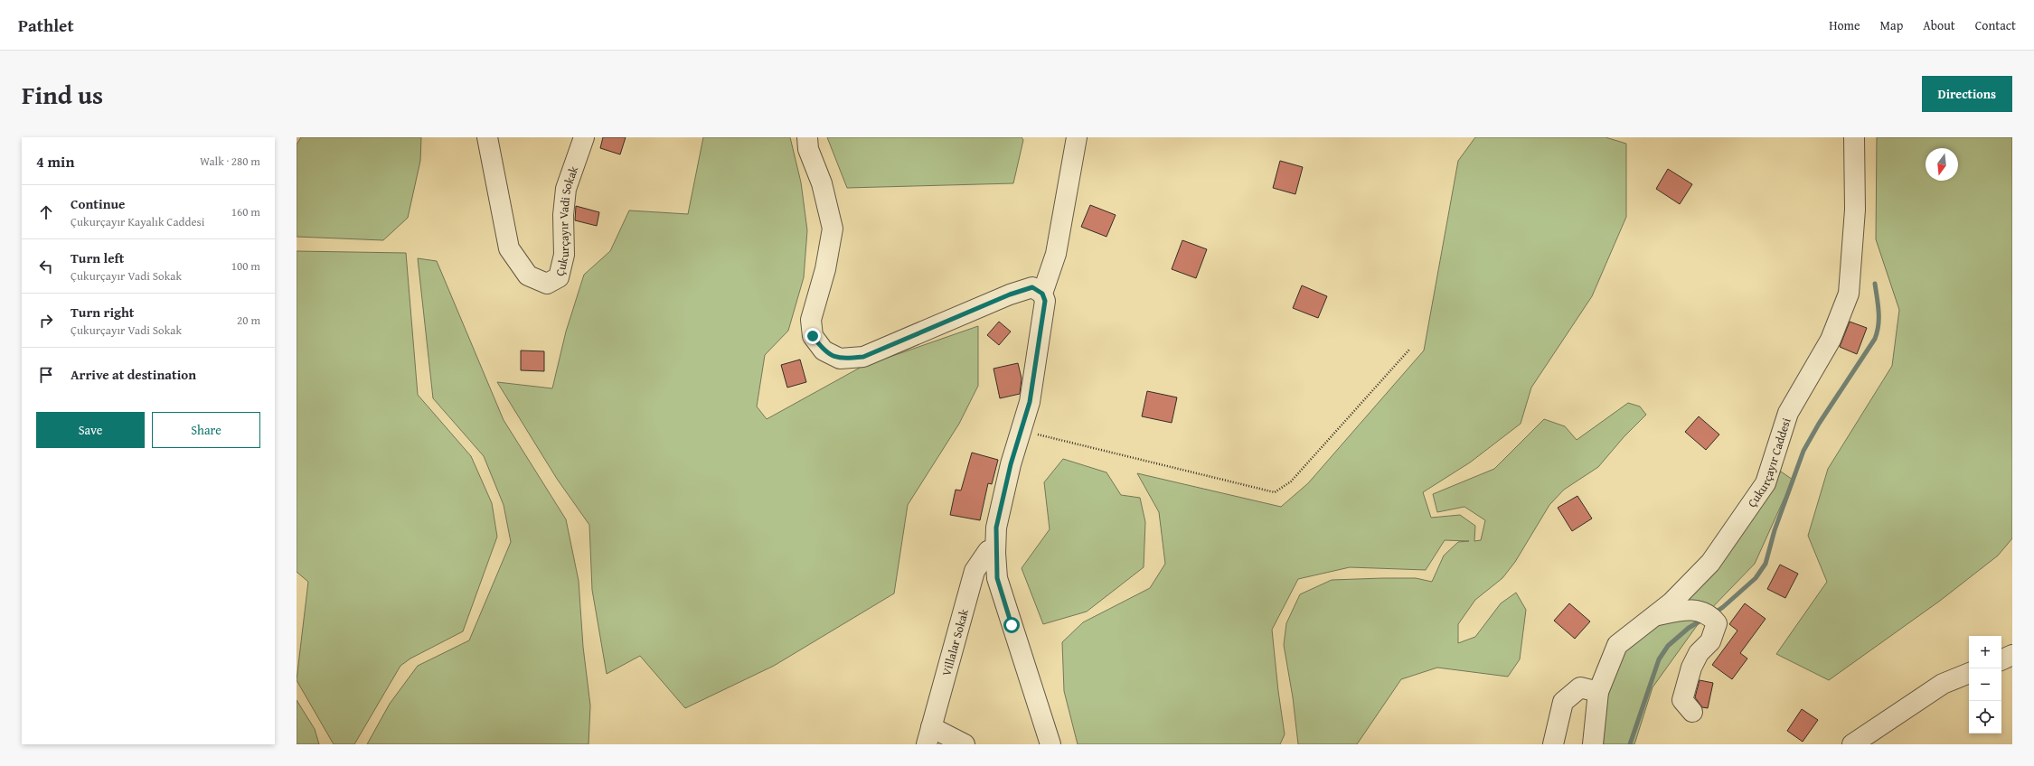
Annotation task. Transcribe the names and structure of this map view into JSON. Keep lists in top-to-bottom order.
{
  "streets": {
    "street": ["Çukurçayır Vadi Sokak", "Çukurçayır Caddesi", "Villalar Sokak"]
  },
  "north": "bottom",
  "page": {
    "header": "Pathlet",
    "nav": [
      "Home",
      "Map",
      "About",
      "Contact"
    ],
    "title": "Find us",
    "buttons": [
      "Directions",
      ["Save", "Share"]
    ],
    "heading": ["4 min", "Walk · 280 m"],
    "list": [
      ["Continue", "Çukurçayır Kayalık Caddesi", "160 m"],
      ["Turn left", "Çukurçayır Vadi Sokak", "100 m"],
      ["Turn right", "Çukurçayır Vadi Sokak", "20 m"],
      "Arrive at destination"
    ],
    "map_buttons": ["+", "−"]
  }
}
